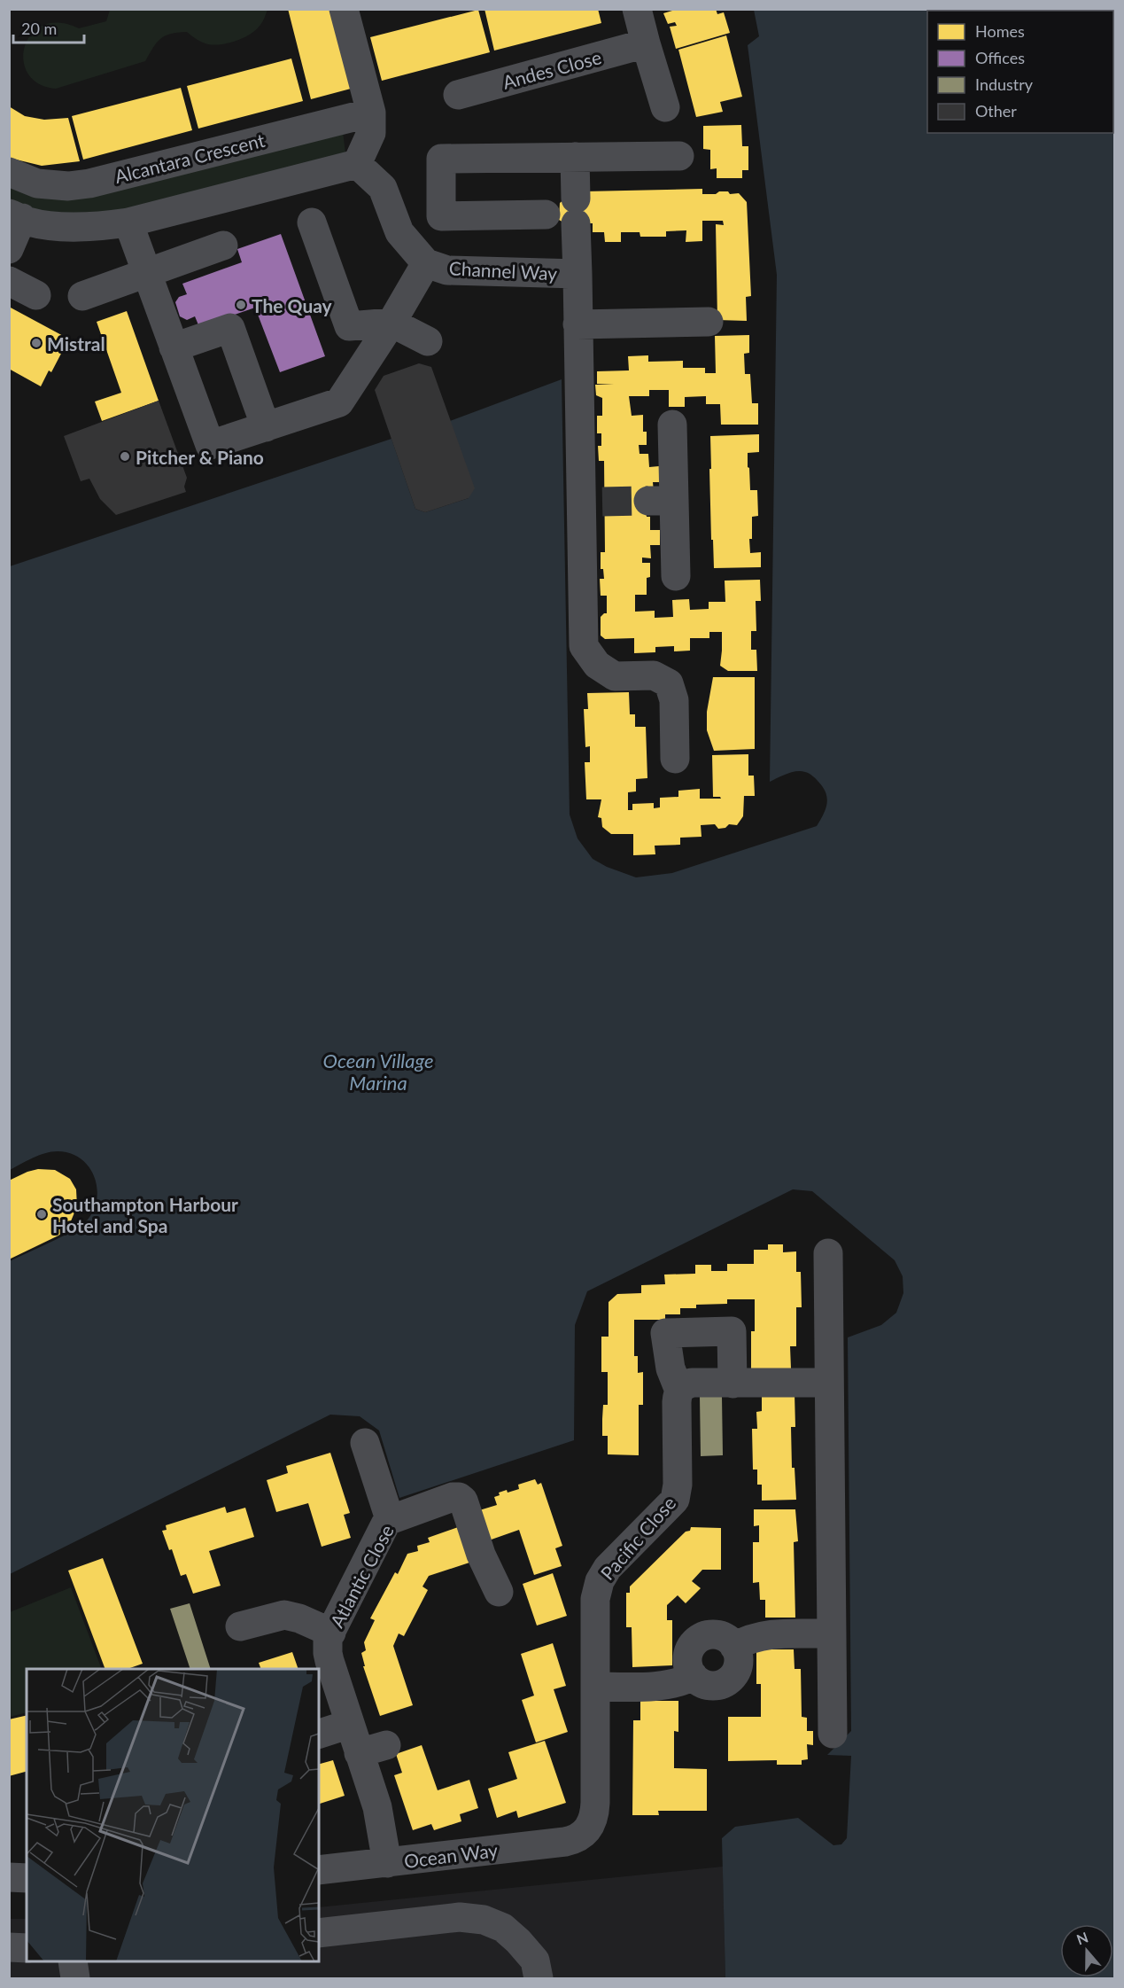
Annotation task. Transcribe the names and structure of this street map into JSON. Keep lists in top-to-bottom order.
{
  "streets": {
    "street": [
      "Andes Close",
      "Alcantara Crescent",
      "Channel Way",
      "Pacific Close",
      "Atlantic Close",
      "Ocean Way"
    ]
  },
  "crossings": [
    ["Pacific Close", "Ocean Way"],
    ["Atlantic Close", "Ocean Way"]
  ],
  "water": ["Ocean Village Marina"],
  "places": [
    "The Quay",
    "Mistral",
    "Pitcher & Piano",
    "Southampton Harbour Hotel and Spa"
  ],
  "legend": [
    "Homes",
    "Offices",
    "Industry",
    "Other"
  ],
  "scale_bar": "20 m",
  "north": "top"
}
